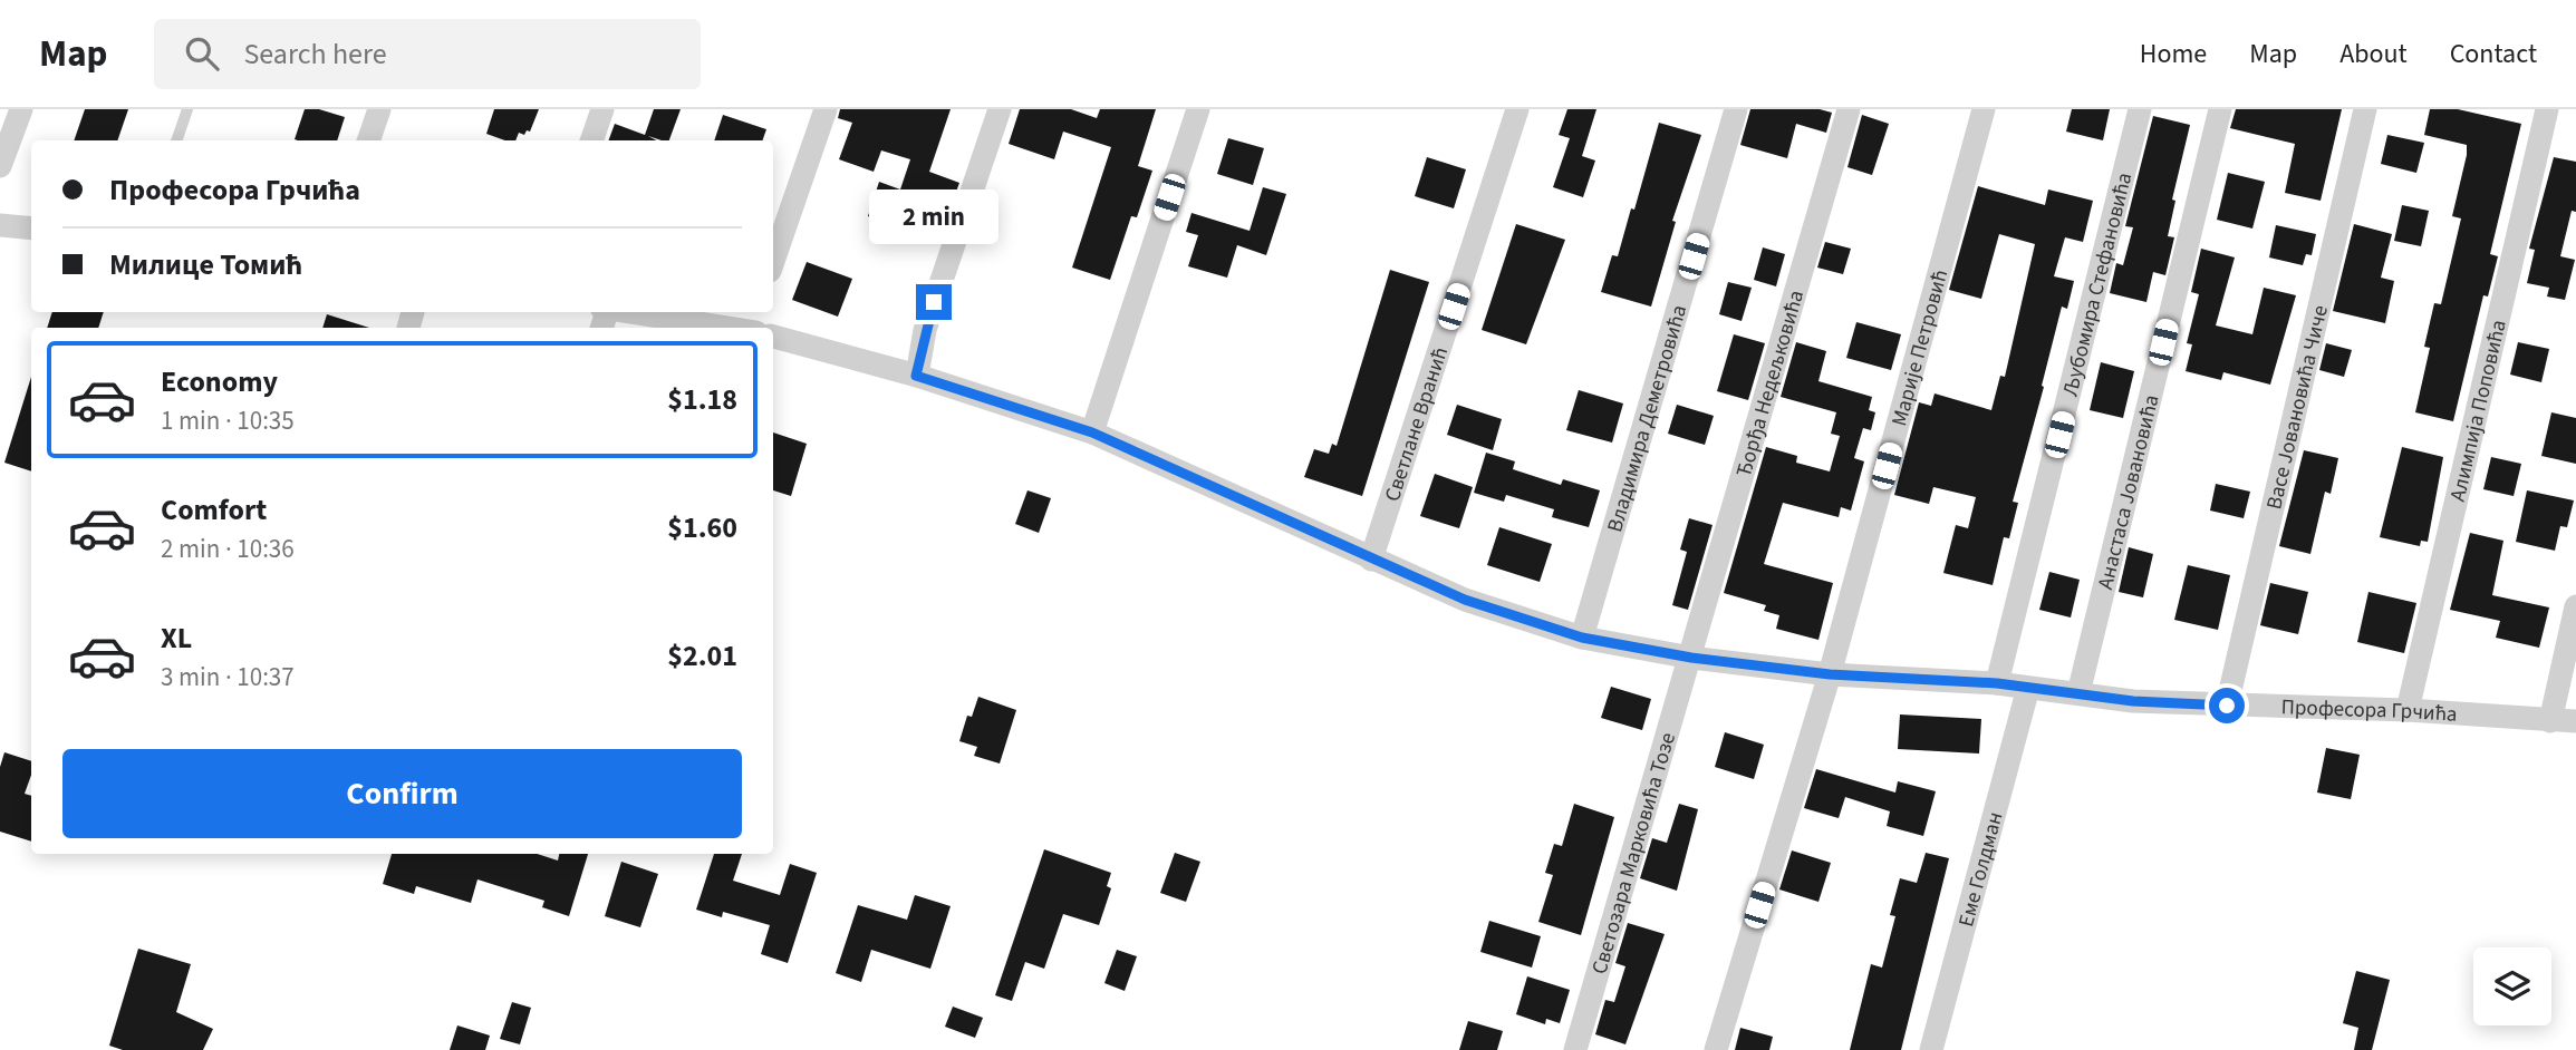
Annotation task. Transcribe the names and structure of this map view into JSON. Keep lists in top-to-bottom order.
{
  "streets": {
    "street": [
      "Љубомира Стефановића",
      "Марије Петровић",
      "Ђорђа Недељковића",
      "Васе Јовановића Чиче",
      "Алимпија Поповића",
      "Владимира Деметровића",
      "Светлане Вранић",
      "Анастаса Јовановића",
      "Професора Грчића",
      "Светозара Марковића Тозе",
      "Еме Голдман"
    ]
  },
  "crossings": [
    ["Љубомира Стефановића", "Професора Грчића"],
    ["Марије Петровић", "Професора Грчића"],
    ["Ђорђа Недељковића", "Професора Грчића"],
    ["Ђорђа Недељковића", "Светозара Марковића Тозе"],
    ["Васе Јовановића Чиче", "Професора Грчића"],
    ["Алимпија Поповића", "Професора Грчића"],
    ["Владимира Деметровића", "Професора Грчића"],
    ["Светлане Вранић", "Професора Грчића"],
    ["Анастаса Јовановића", "Професора Грчића"],
    ["Професора Грчића", "Светозара Марковића Тозе"],
    ["Професора Грчића", "Еме Голдман"]
  ],
  "page": {
    "header": "Map",
    "search": "Search here",
    "nav": [
      "Home",
      "Map",
      "About",
      "Contact"
    ],
    "banner": ["Професора Грчића", "Милице Томић"],
    "bubble": "2 min",
    "list": [
      {
        "name": "Economy",
        "note": "1 min · 10:35",
        "value": "$1.18"
      },
      {
        "name": "Comfort",
        "note": "2 min · 10:36",
        "value": "$1.60"
      },
      {
        "name": "XL",
        "note": "3 min · 10:37",
        "value": "$2.01"
      }
    ],
    "buttons": "Confirm"
  }
}
